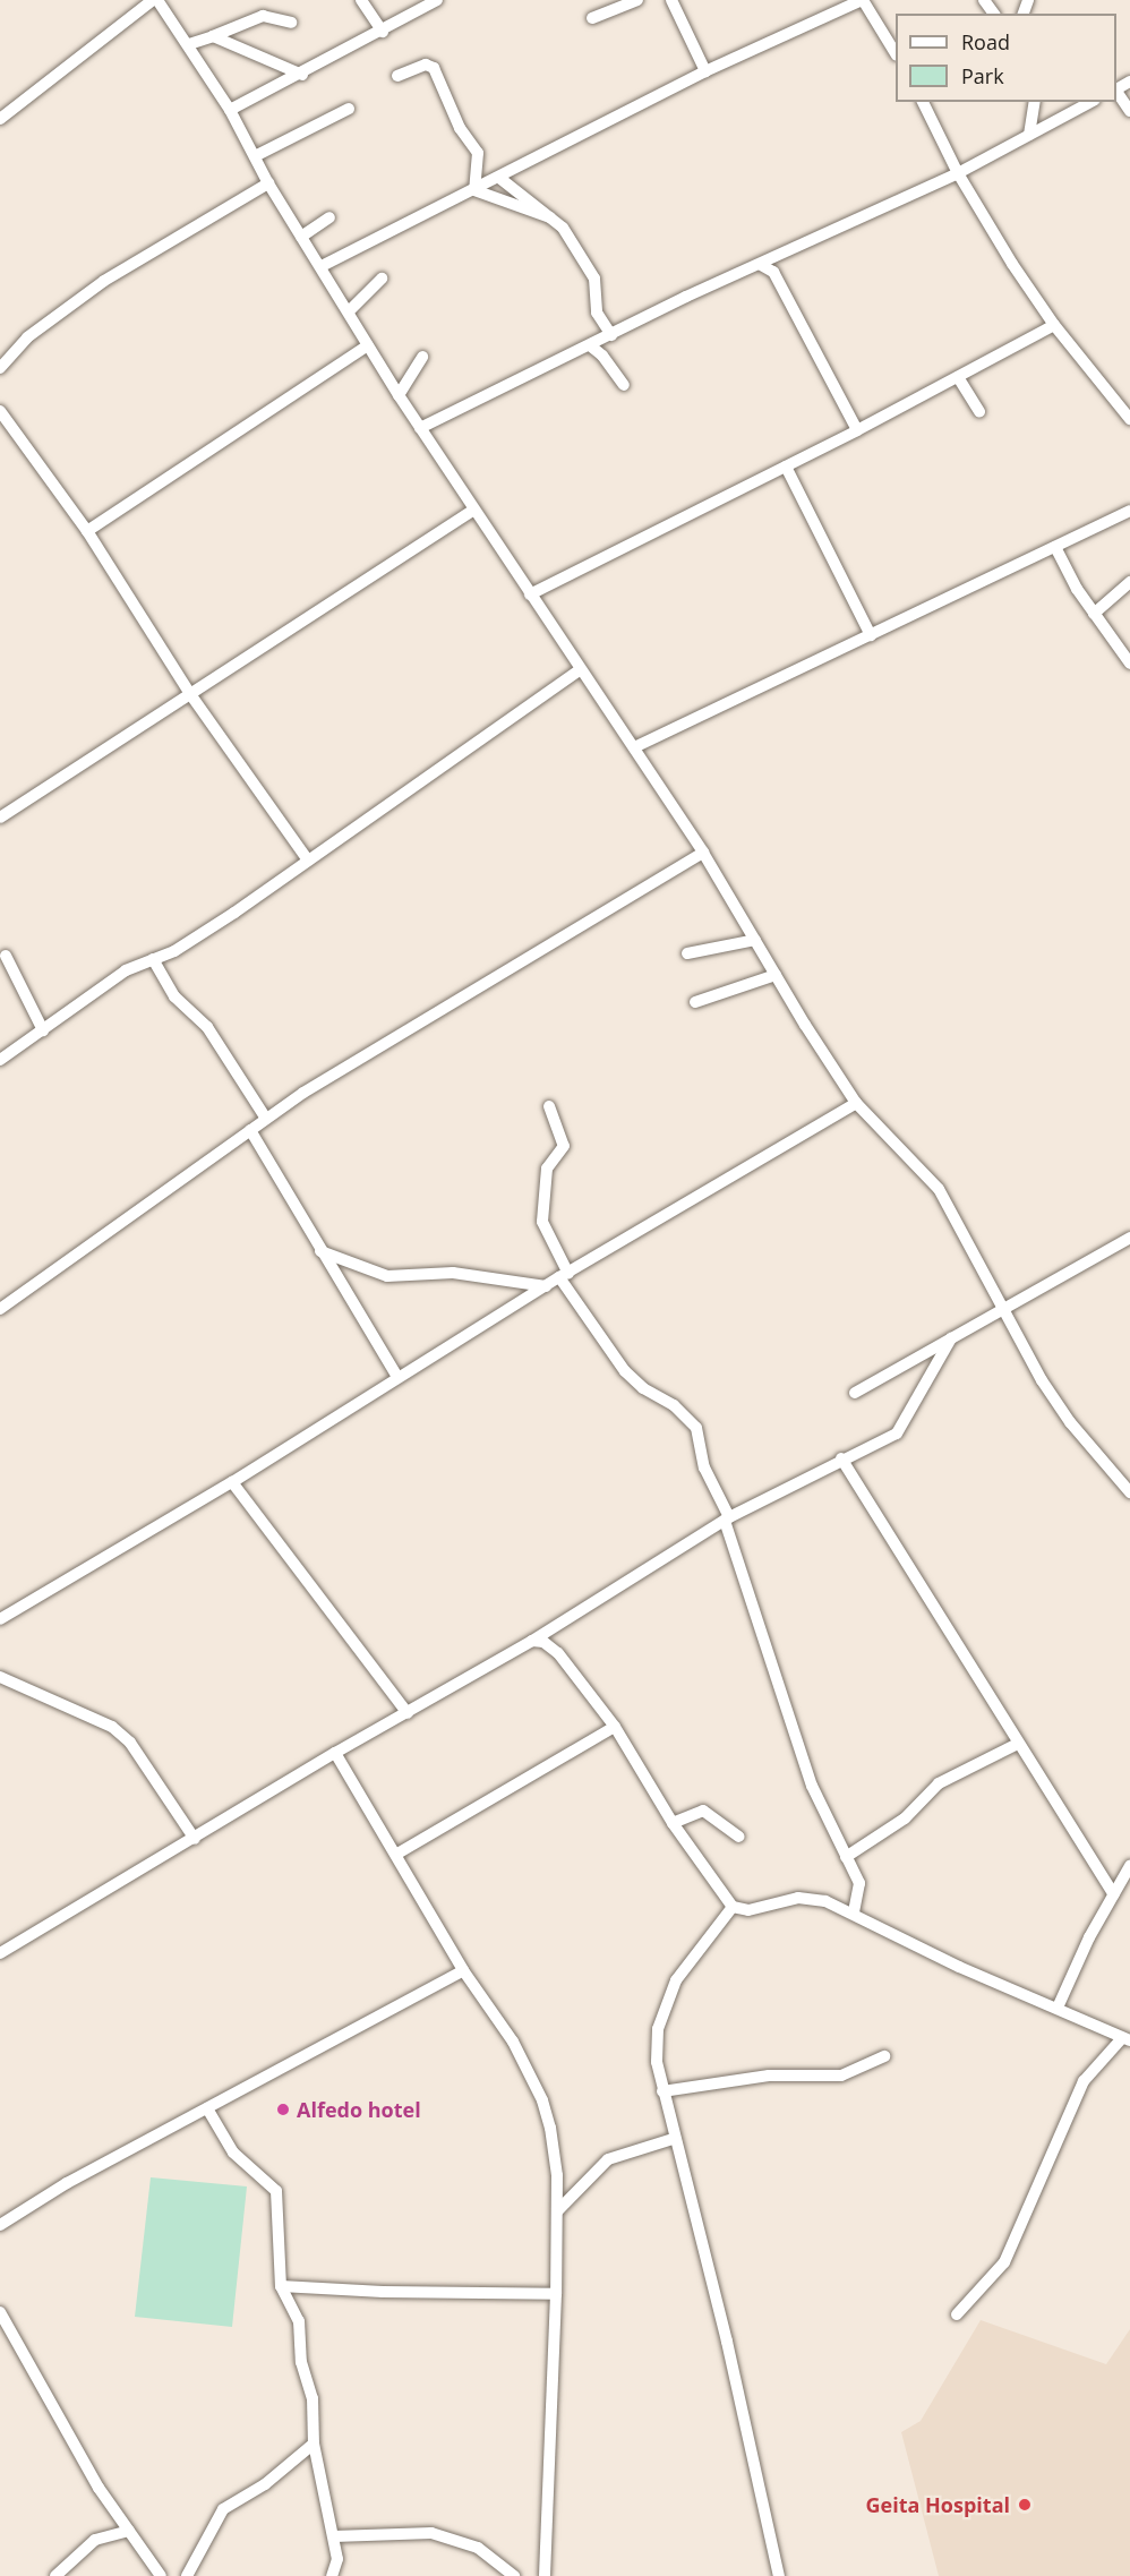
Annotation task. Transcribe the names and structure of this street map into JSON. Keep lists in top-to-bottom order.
{
  "places": ["Alfedo hotel", "Geita Hospital"],
  "legend": ["Road", "Park"]
}
